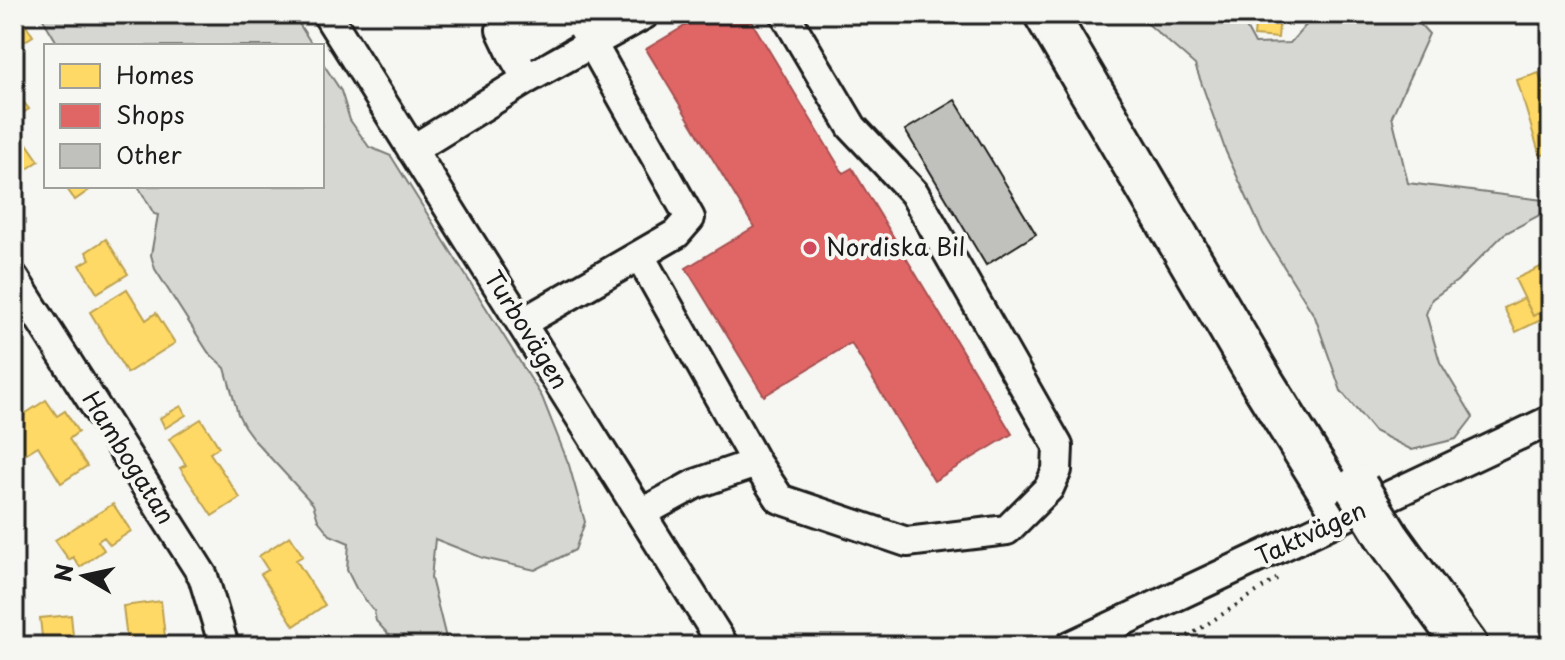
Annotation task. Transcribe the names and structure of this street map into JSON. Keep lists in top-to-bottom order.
{
  "streets": {
    "street": ["Turbovägen", "Hambogatan", "Taktvägen"]
  },
  "places": ["Nordiska Bil"],
  "legend": ["Homes", "Shops", "Other"],
  "north": "left"
}
